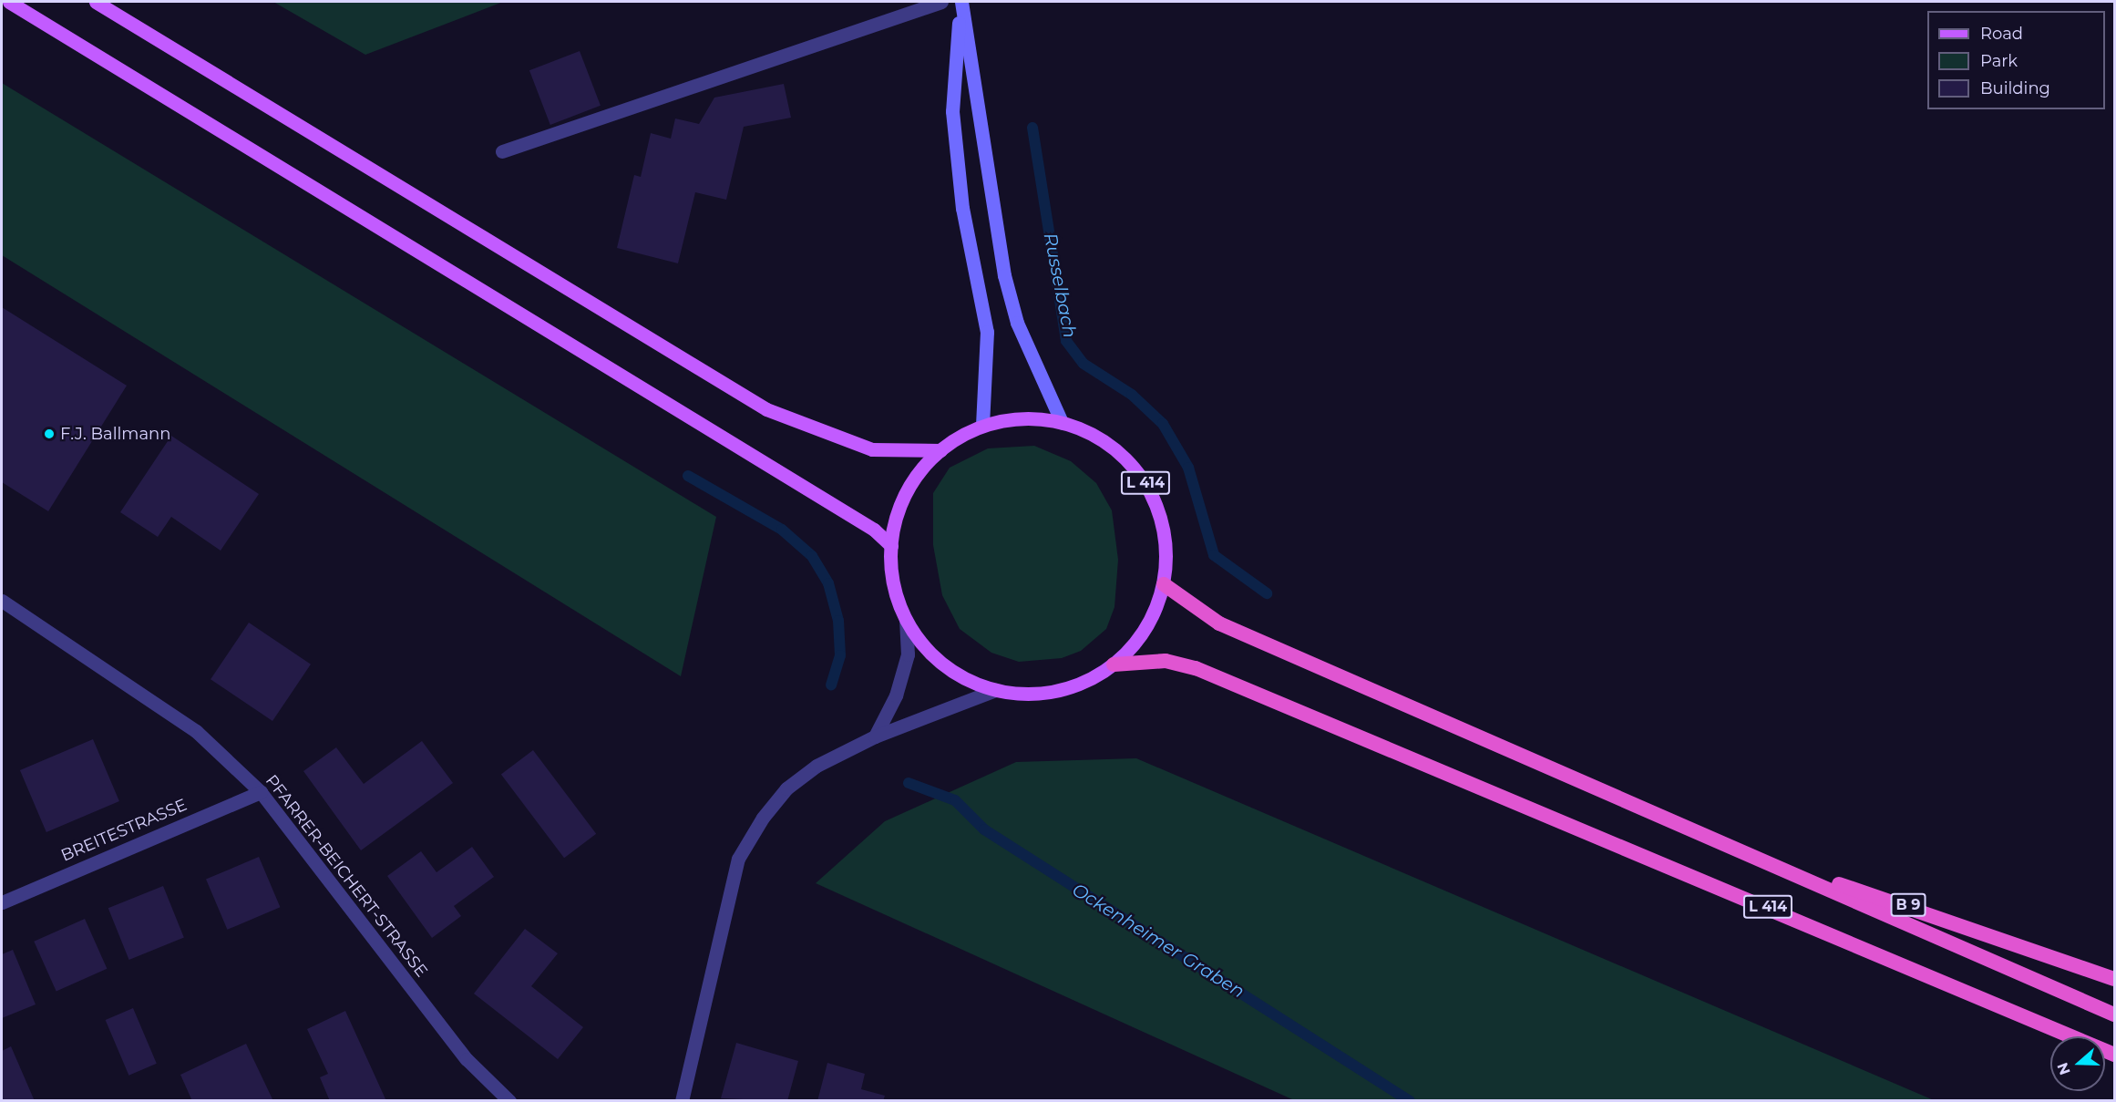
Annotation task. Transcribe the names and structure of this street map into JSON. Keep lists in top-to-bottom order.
{
  "streets": {
    "highway": ["L 414", "B 9"],
    "street": ["BREITESTRASSE", "PFARRER-BEICHERT-STRASSE"]
  },
  "crossings": [
    ["L 414", "B 9"],
    ["BREITESTRASSE", "PFARRER-BEICHERT-STRASSE"]
  ],
  "water": ["Russelbach", "Ockenheimer Graben"],
  "places": ["F.J. Ballmann"],
  "legend": ["Road", "Park", "Building"],
  "north": "left"
}
